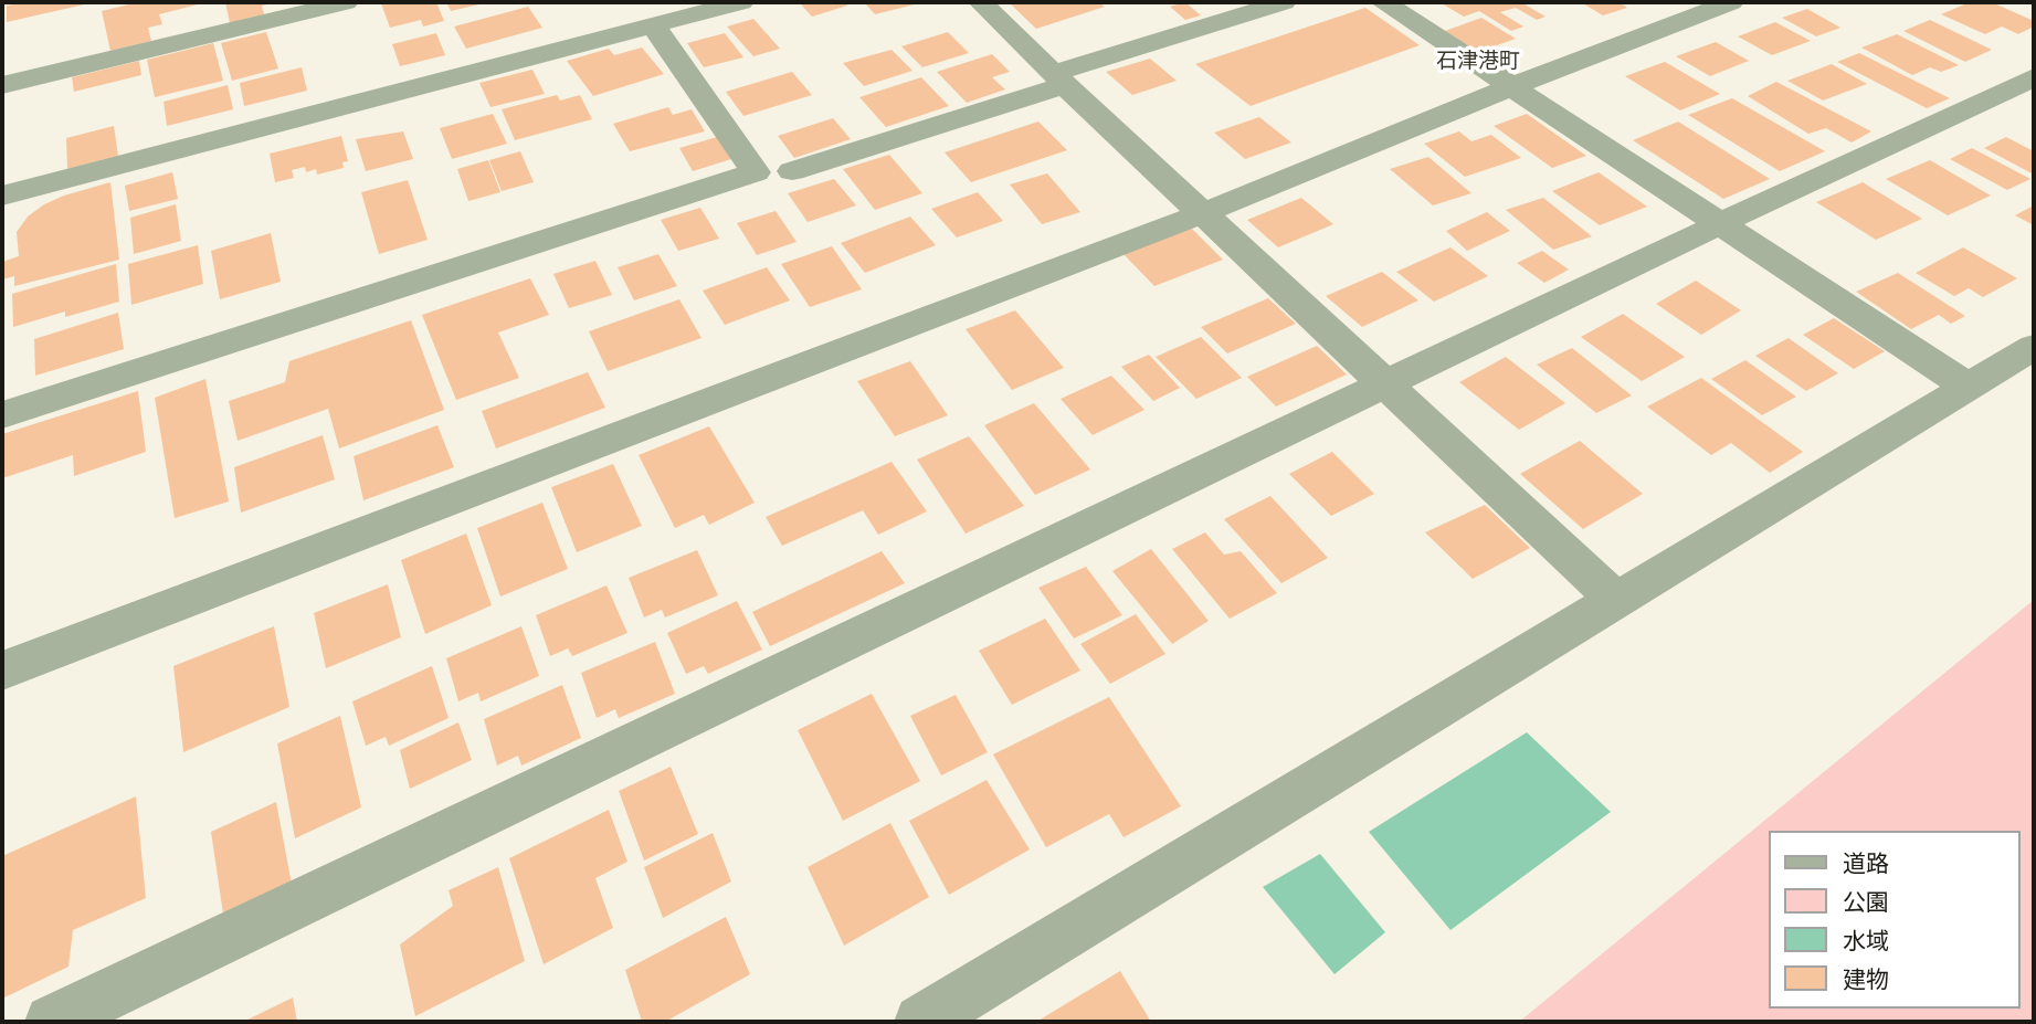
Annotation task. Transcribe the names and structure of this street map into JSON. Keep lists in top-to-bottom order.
{
  "districts": ["石津港町"],
  "legend": [
    "道路",
    "公園",
    "水域",
    "建物"
  ]
}
